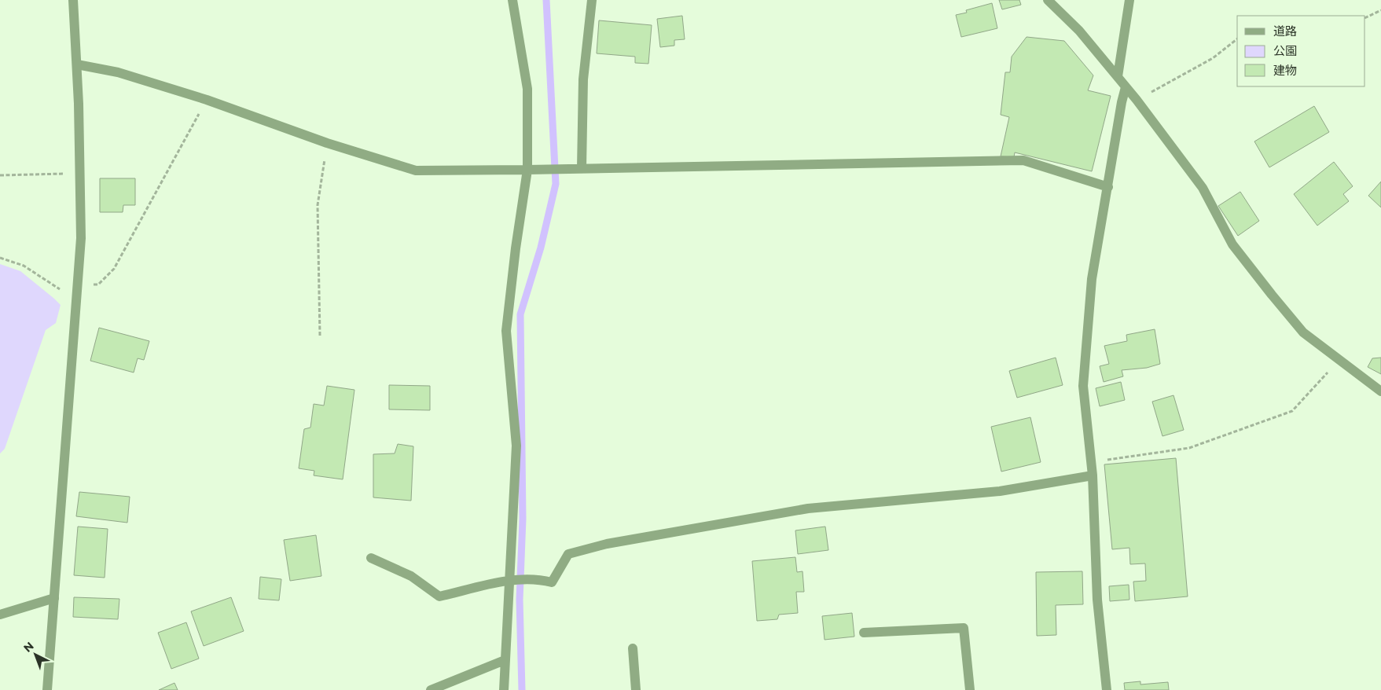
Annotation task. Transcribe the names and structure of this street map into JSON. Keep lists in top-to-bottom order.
{
  "legend": ["道路", "公園", "建物"],
  "north": "top left"
}
